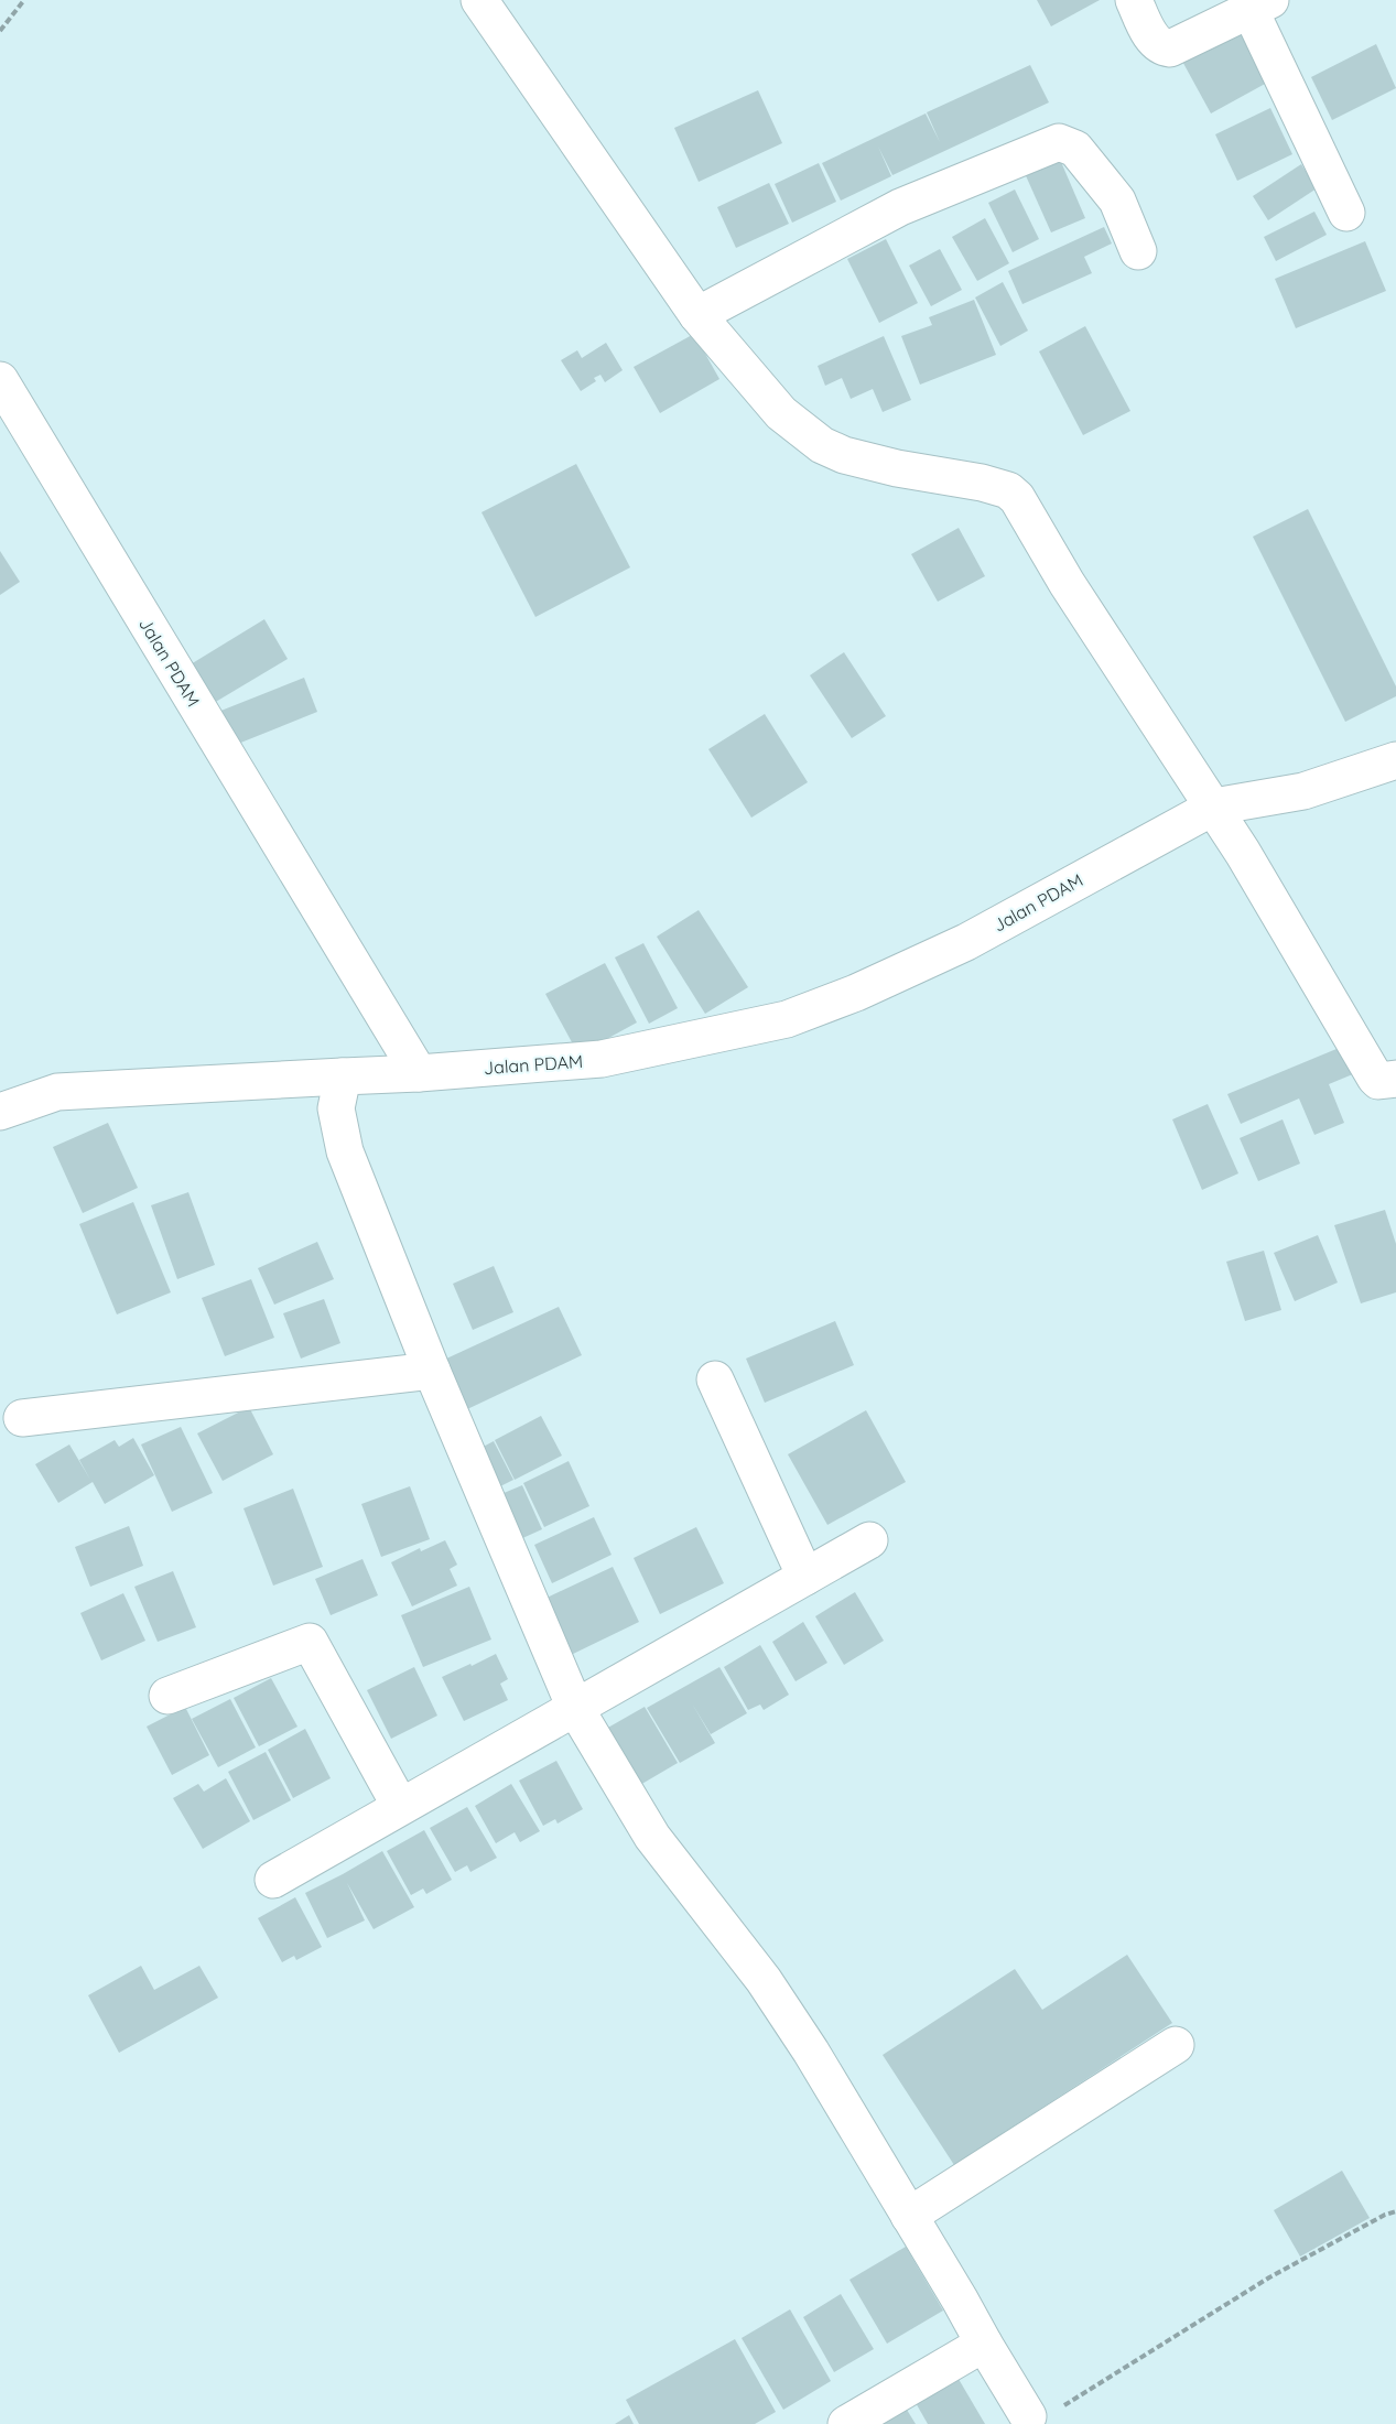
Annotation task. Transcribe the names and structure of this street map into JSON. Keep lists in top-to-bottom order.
{
  "streets": {
    "street": ["Jalan PDAM"]
  }
}
